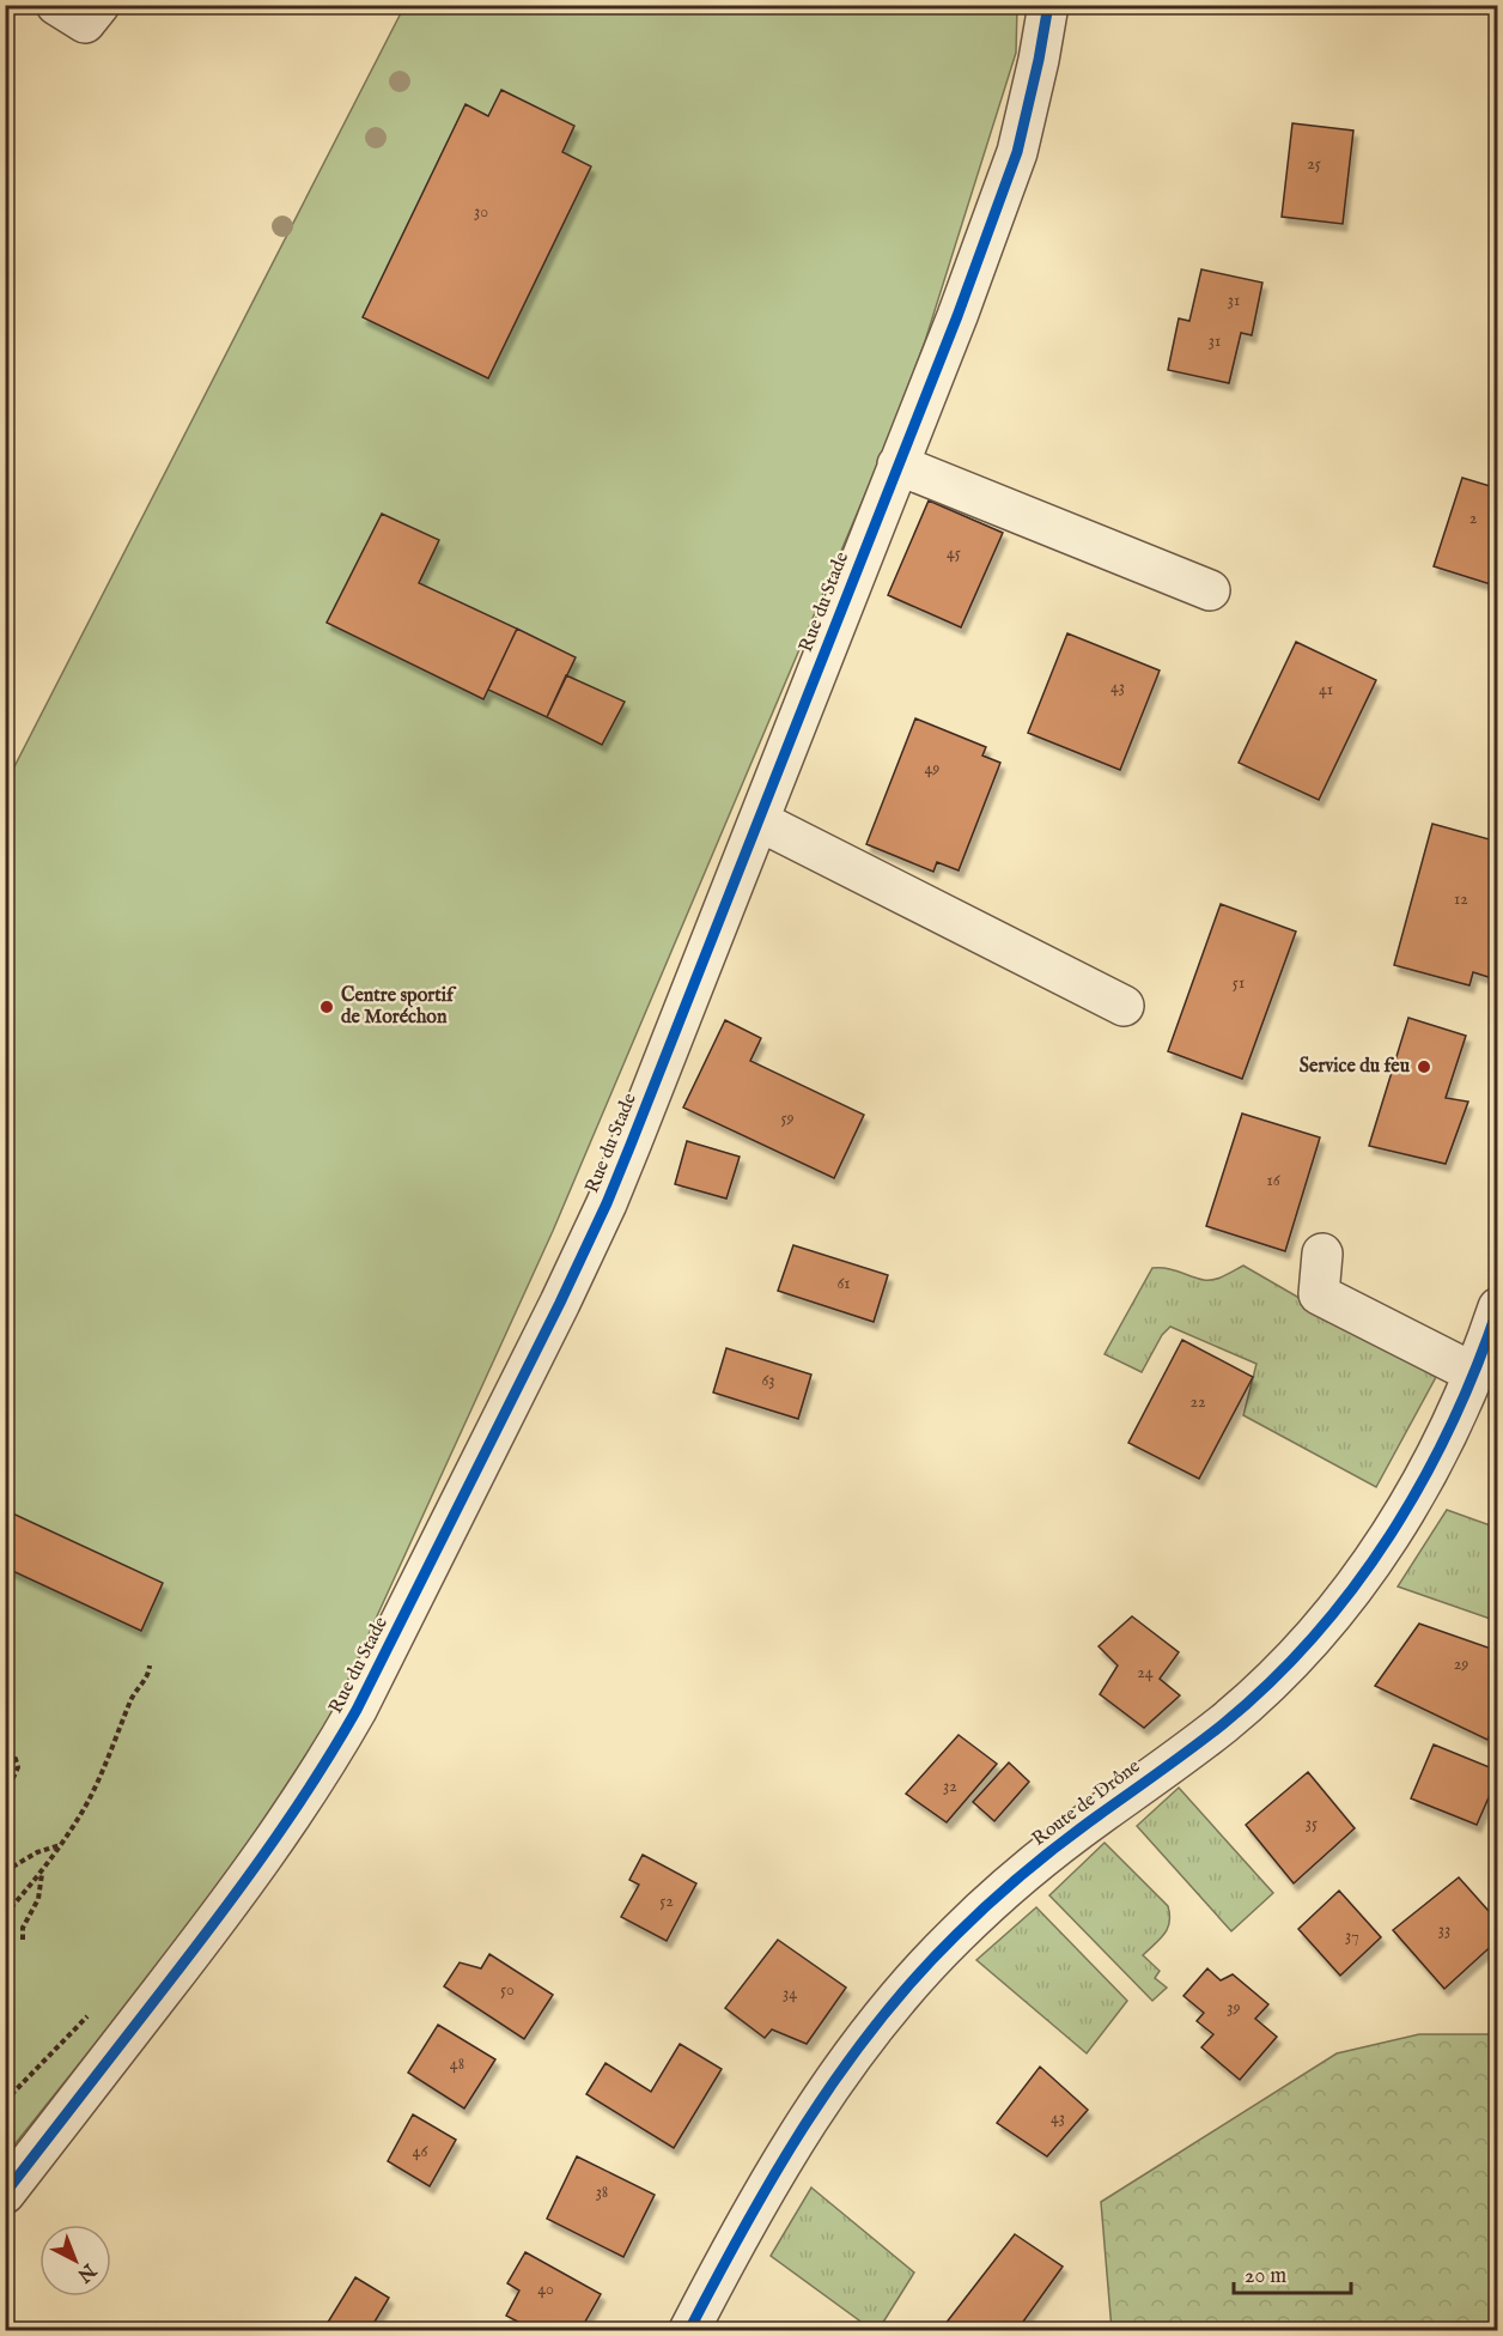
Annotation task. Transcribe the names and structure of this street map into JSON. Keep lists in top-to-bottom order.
{
  "streets": {
    "street": ["Rue du Stade", "Route de Drône"]
  },
  "places": ["Centre sportif de Moréchon", "Service du feu"],
  "house_numbers": [
    "25",
    "30",
    "31",
    "31",
    "2",
    "45",
    "43",
    "41",
    "49",
    "12",
    "51",
    "59",
    "16",
    "61",
    "63",
    "22",
    "29",
    "24",
    "32",
    "35",
    "52",
    "33",
    "37",
    "50",
    "34",
    "39",
    "48",
    "43",
    "46",
    "38",
    "40"
  ],
  "scale_bar": "20 m",
  "north": "bottom right"
}
